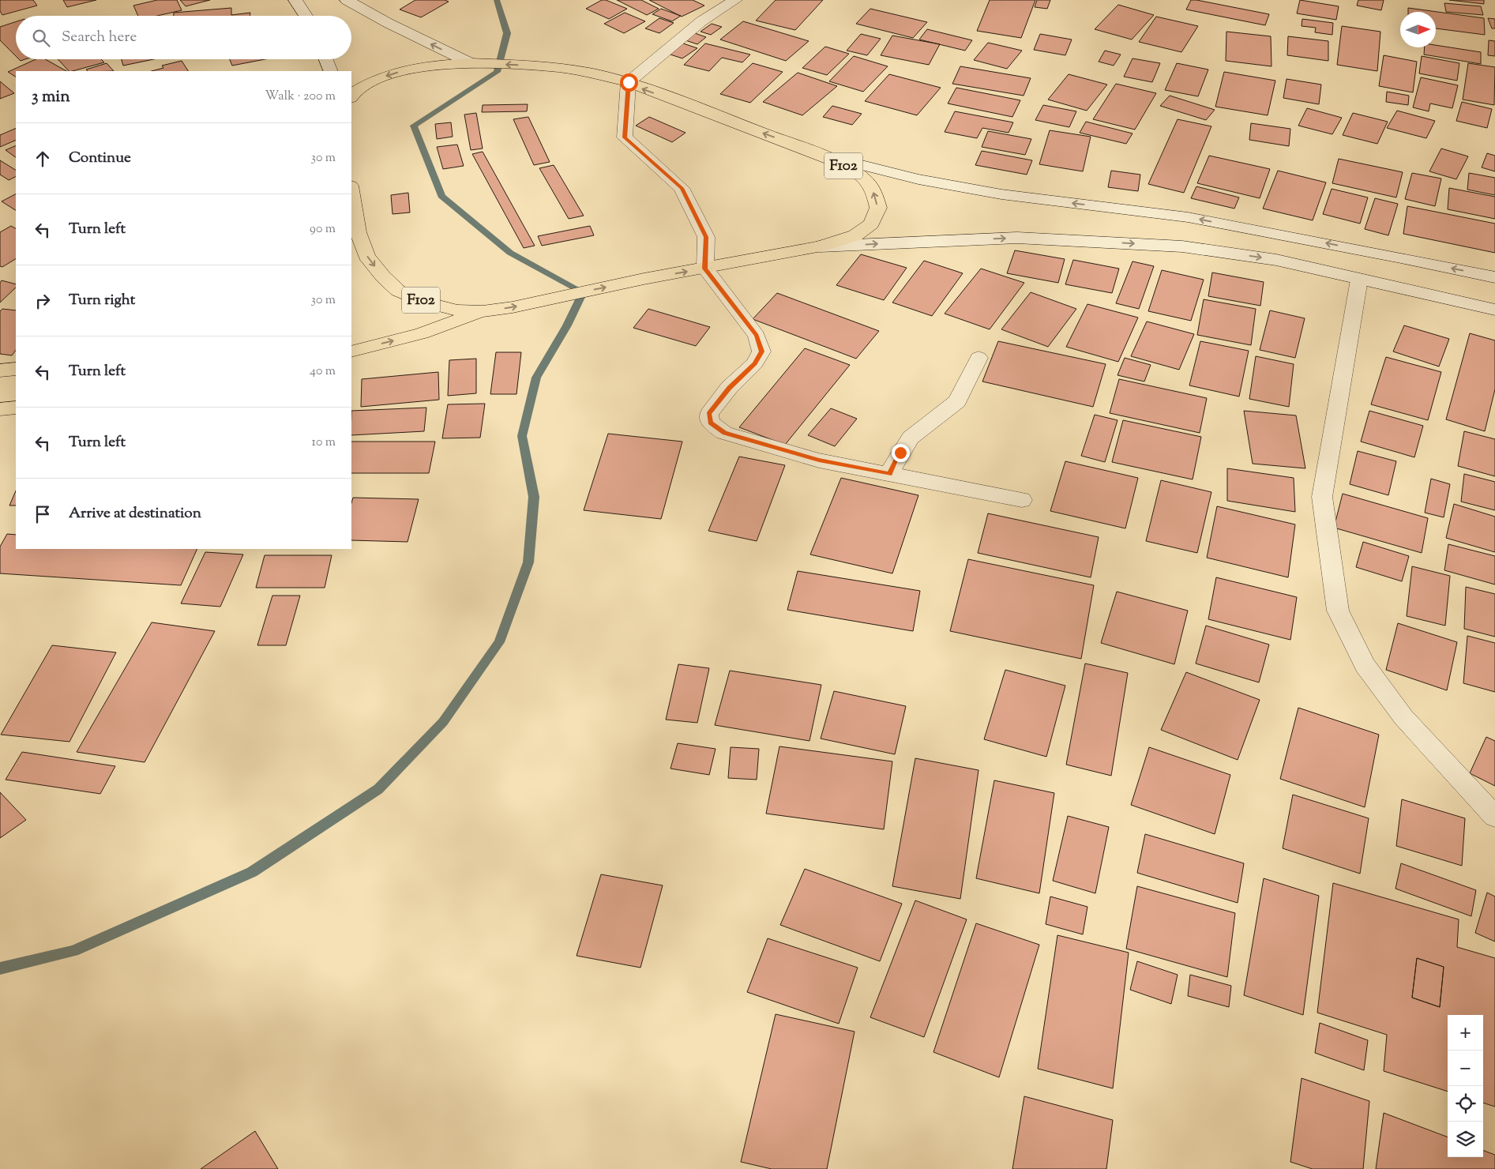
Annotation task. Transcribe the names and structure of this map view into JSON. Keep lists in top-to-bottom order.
{
  "streets": {
    "highway": ["F102"]
  },
  "north": "right",
  "page": {
    "search": "Search here",
    "heading": ["3 min", "Walk · 200 m"],
    "list": [
      ["Continue", "30 m"],
      ["Turn left", "90 m"],
      ["Turn right", "30 m"],
      ["Turn left", "40 m"],
      ["Turn left", "10 m"],
      "Arrive at destination"
    ],
    "map_buttons": ["+", "−"]
  }
}
